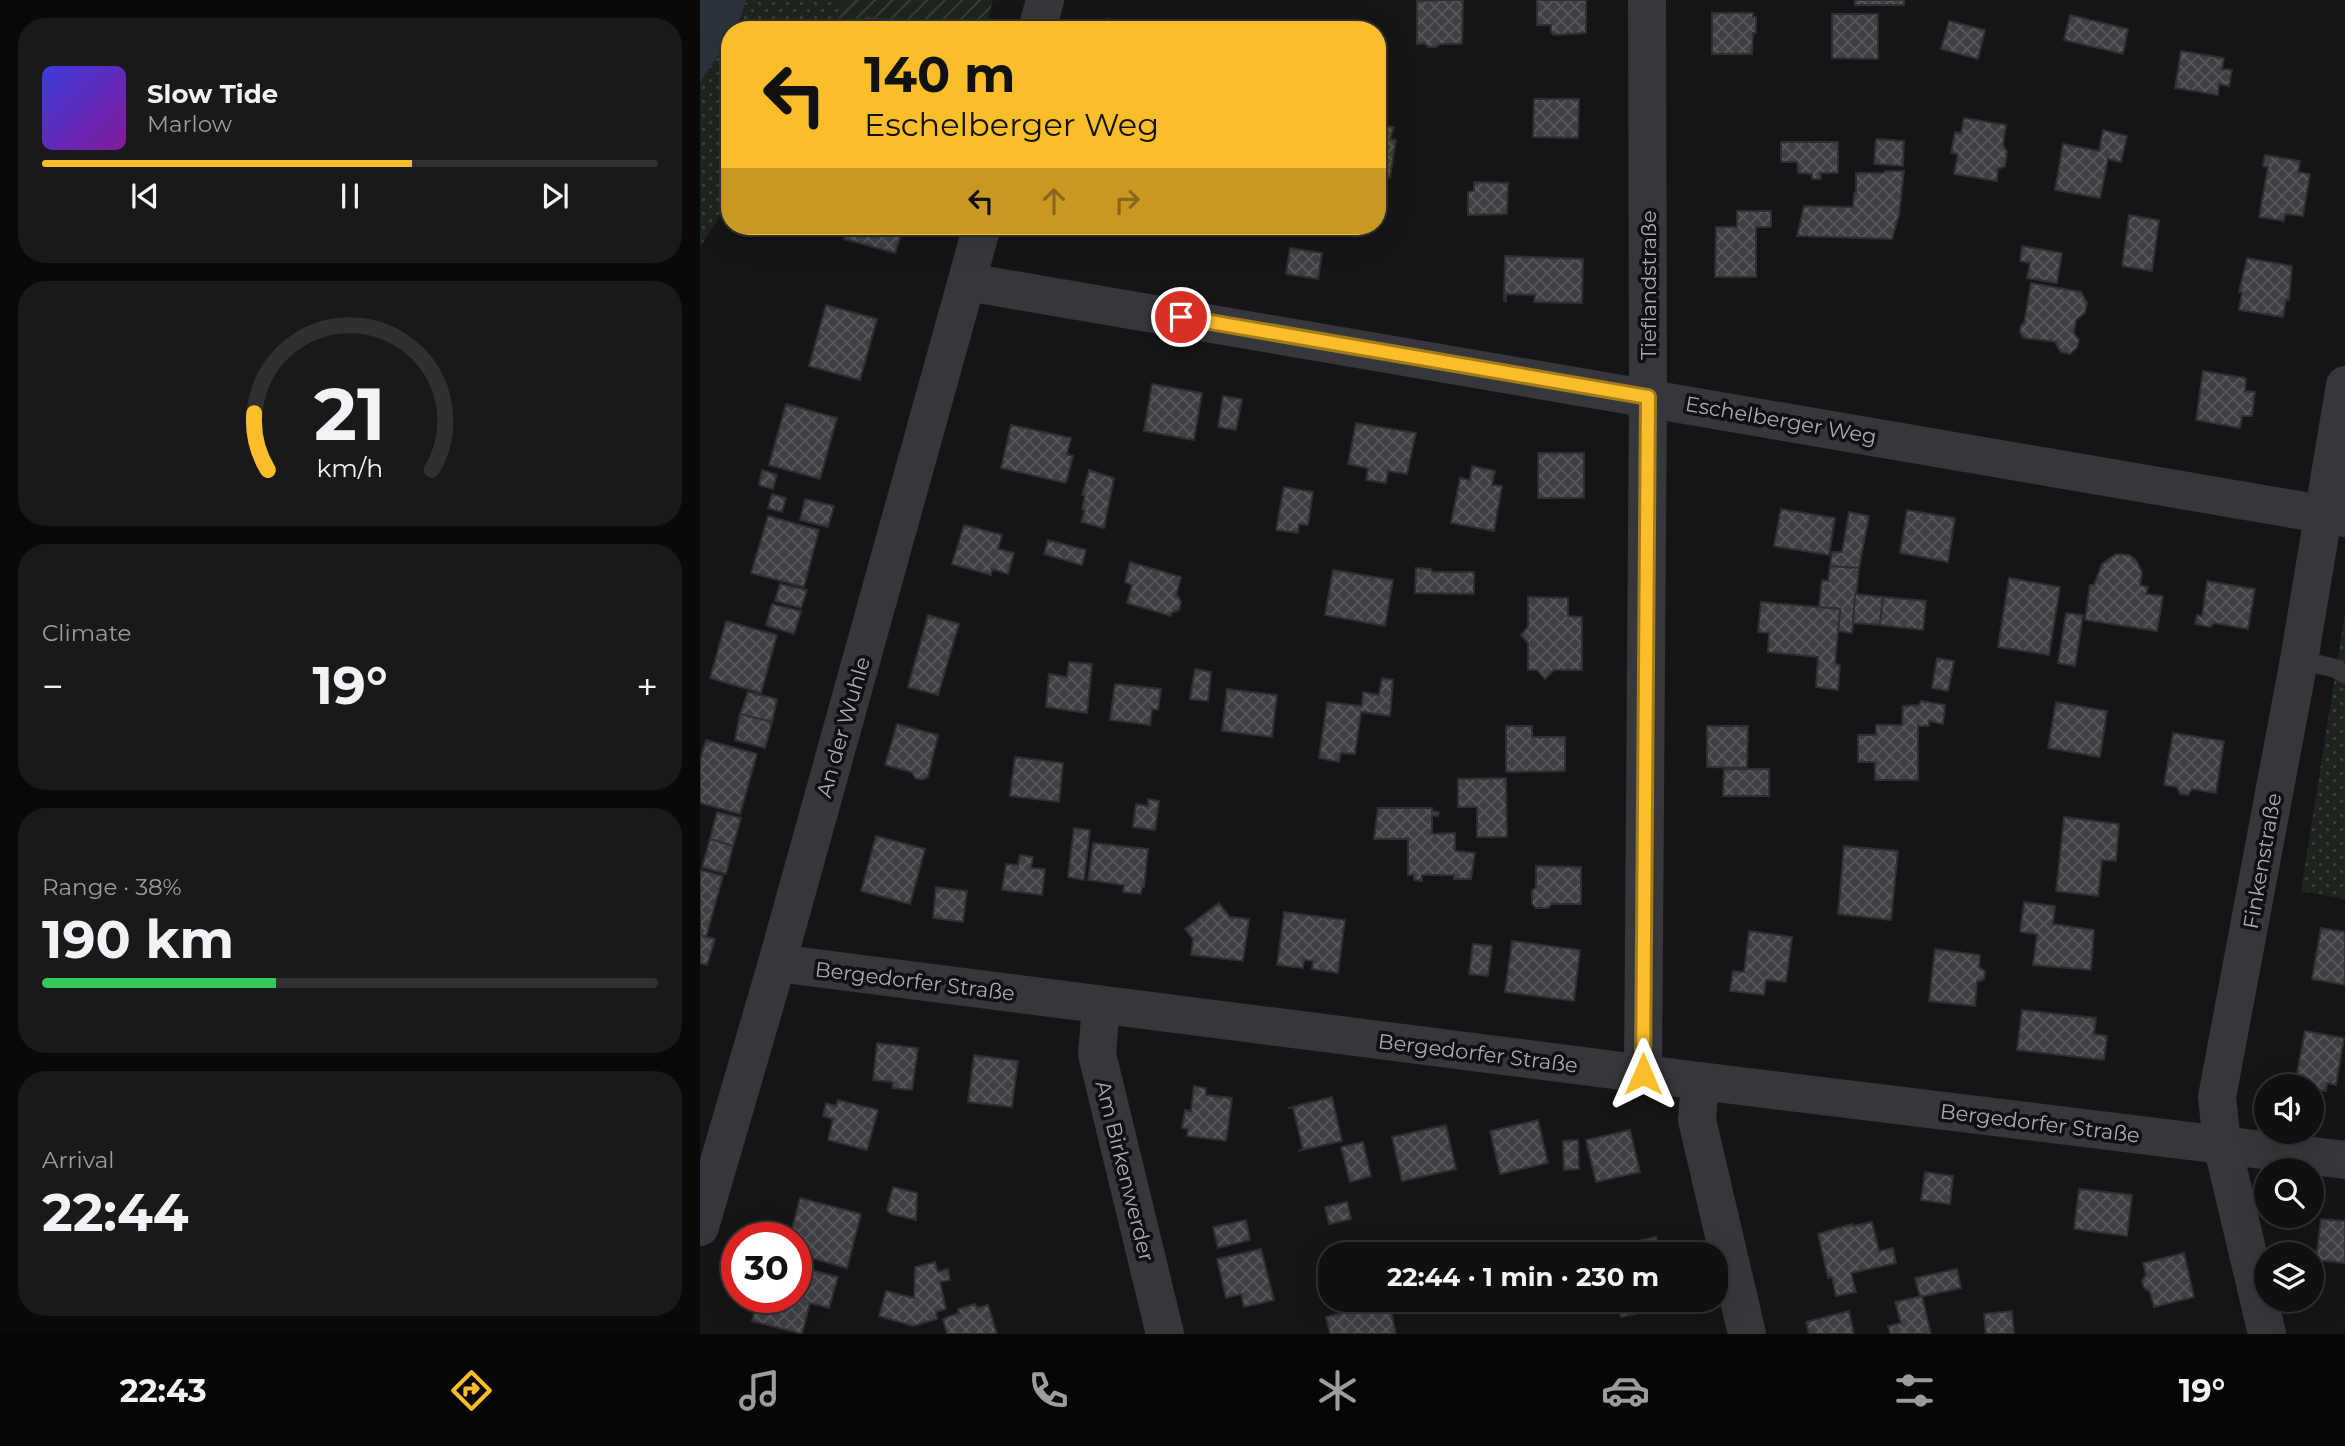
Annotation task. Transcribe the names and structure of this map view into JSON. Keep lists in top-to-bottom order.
{
  "streets": {
    "street": [
      "Tieflandstraße",
      "Eschelberger Weg",
      "An der Wuhle",
      "Finkenstraße",
      "Bergedorfer Straße",
      "Am Birkenwerder"
    ]
  },
  "crossings": [
    ["Tieflandstraße", "Eschelberger Weg"],
    ["Tieflandstraße", "Bergedorfer Straße"],
    ["Eschelberger Weg", "An der Wuhle"],
    ["Eschelberger Weg", "Finkenstraße"],
    ["An der Wuhle", "Bergedorfer Straße"],
    ["Finkenstraße", "Bergedorfer Straße"],
    ["Bergedorfer Straße", "Am Birkenwerder"]
  ],
  "page": {
    "turn": ["140 m", "Eschelberger Weg"],
    "song": ["Slow Tide", "Marlow"],
    "tile": [
      "Climate",
      ["Range · 38%", "190 km"],
      ["Arrival", "22:44"]
    ],
    "heat": ["−", "19°", "+"],
    "limit": "30",
    "trip": "22:44 · 1 min · 230 m",
    "tabs": ["22:43", "19°"],
    "gauge": ["21", "km/h"]
  }
}
